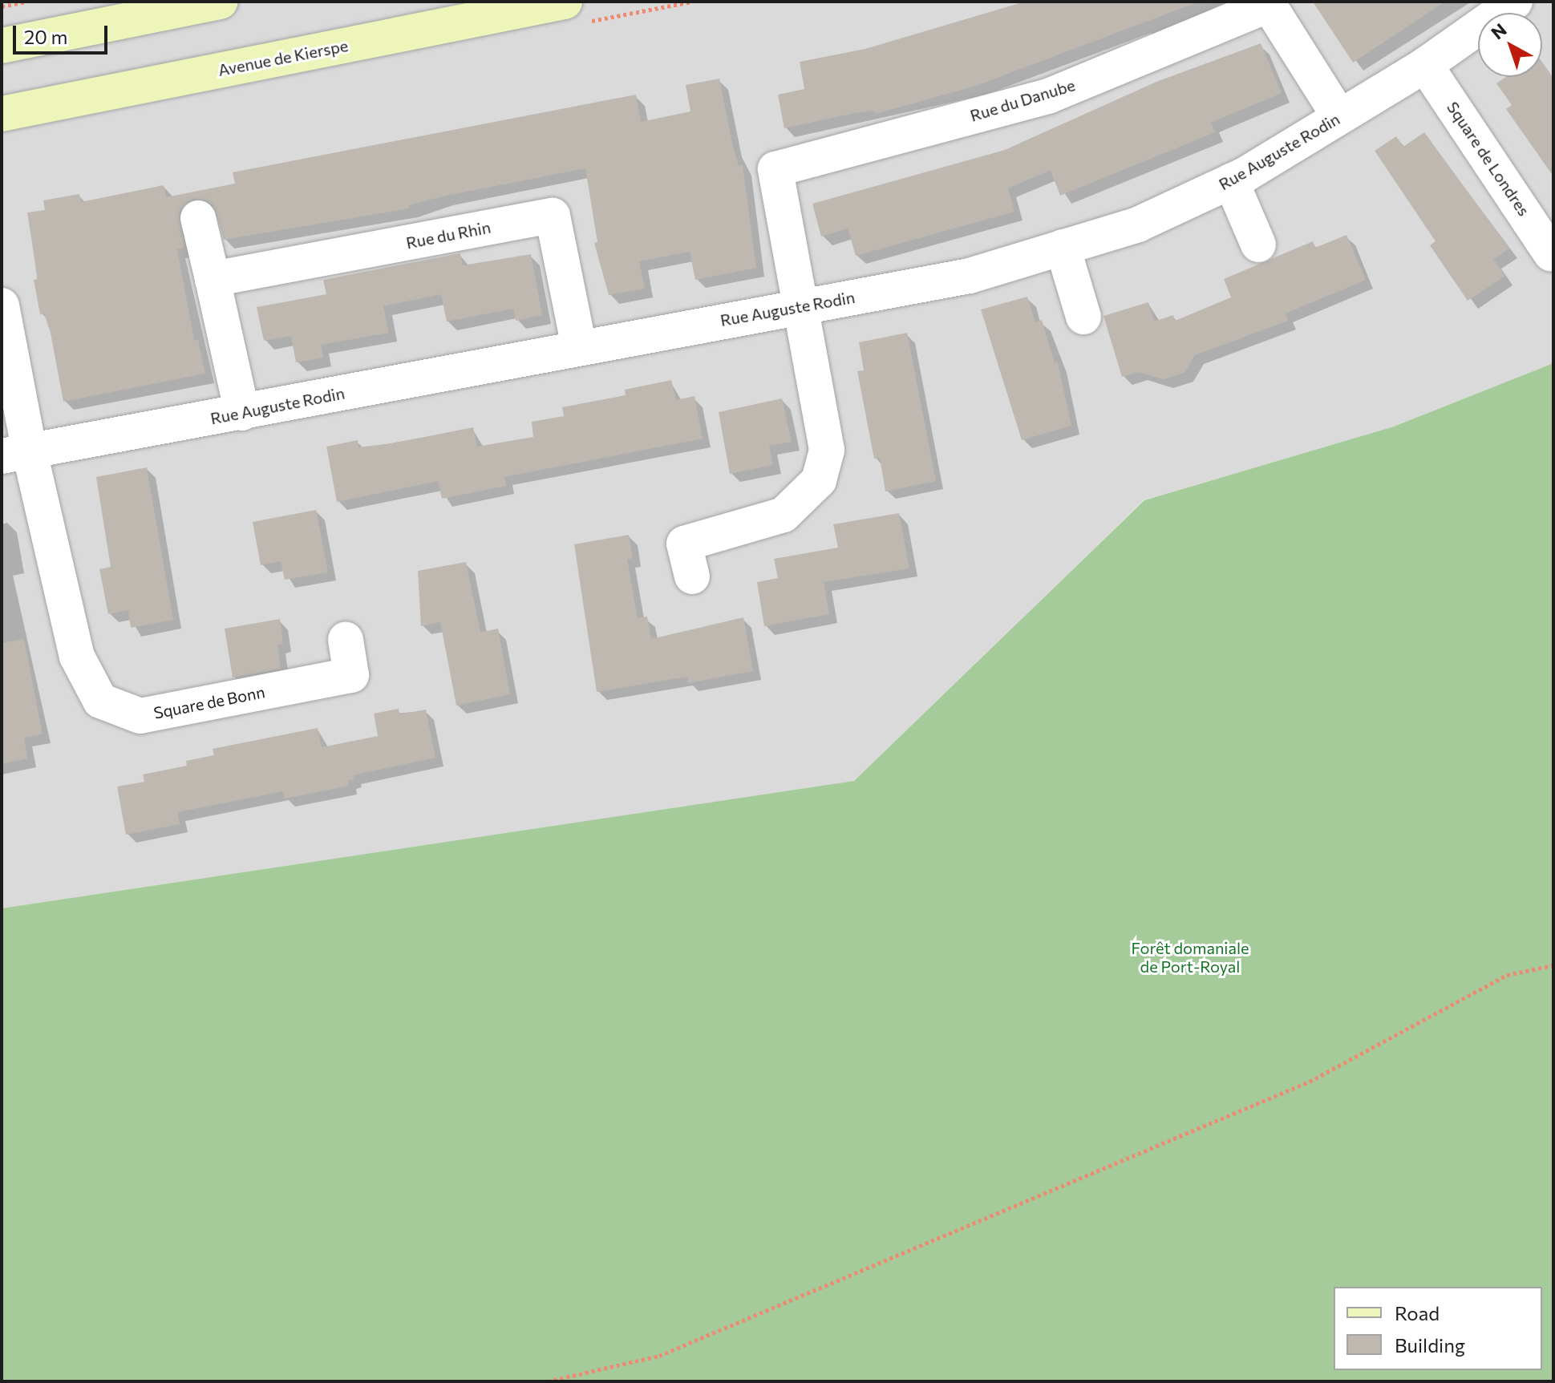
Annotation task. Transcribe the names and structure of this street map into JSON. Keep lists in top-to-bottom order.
{
  "streets": {
    "main road": ["Avenue de Kierspe"],
    "street": [
      "Rue du Danube",
      "Rue Auguste Rodin",
      "Square de Londres",
      "Rue du Rhin",
      "Square de Bonn"
    ]
  },
  "crossings": [
    ["Rue du Danube", "Rue Auguste Rodin"],
    ["Rue Auguste Rodin", "Square de Londres"],
    ["Rue Auguste Rodin", "Rue du Rhin"],
    ["Rue Auguste Rodin", "Square de Bonn"]
  ],
  "parks": ["Forêt domaniale de Port-Royal"],
  "legend": ["Road", "Building"],
  "scale_bar": "20 m",
  "north": "top left"
}
